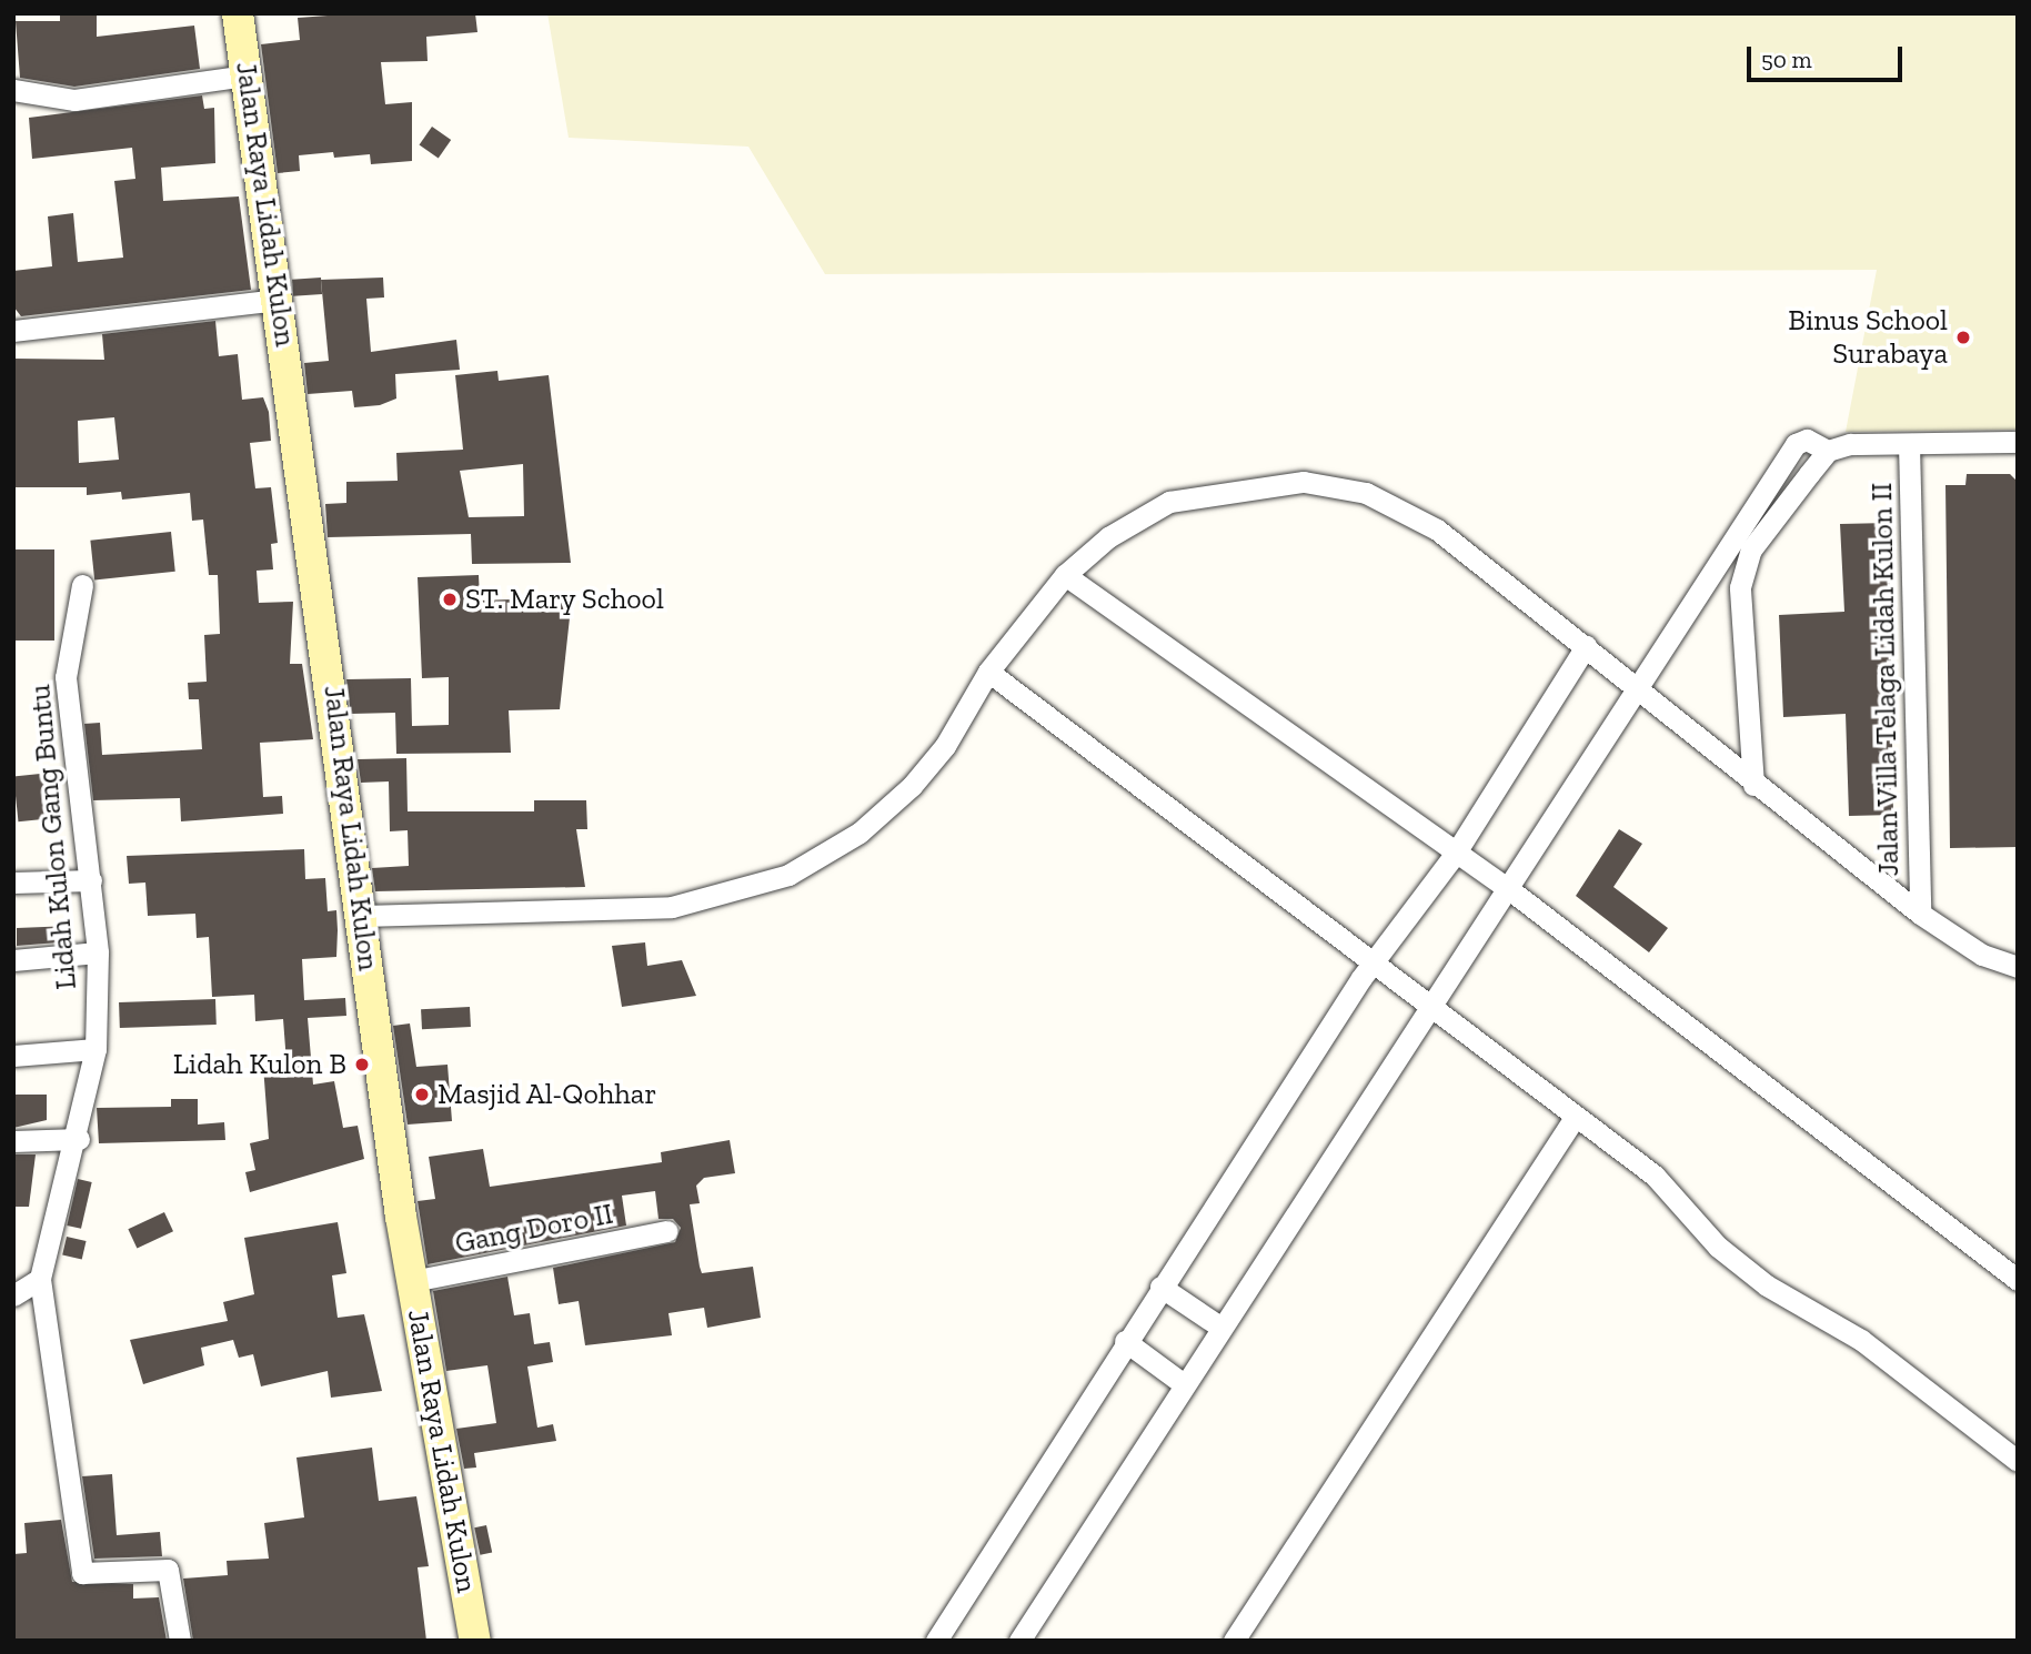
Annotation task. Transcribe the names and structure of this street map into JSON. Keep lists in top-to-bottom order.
{
  "streets": {
    "main road": ["Jalan Raya Lidah Kulon"],
    "street": ["Jalan Villa Telaga Lidah Kulon II", "Lidah Kulon Gang Buntu", "Gang Doro II"]
  },
  "crossings": [
    ["Jalan Raya Lidah Kulon", "Gang Doro II"]
  ],
  "places": [
    "Binus School Surabaya",
    "ST. Mary School",
    "Lidah Kulon B",
    "Masjid Al-Qohhar"
  ],
  "scale_bar": "50 m"
}
